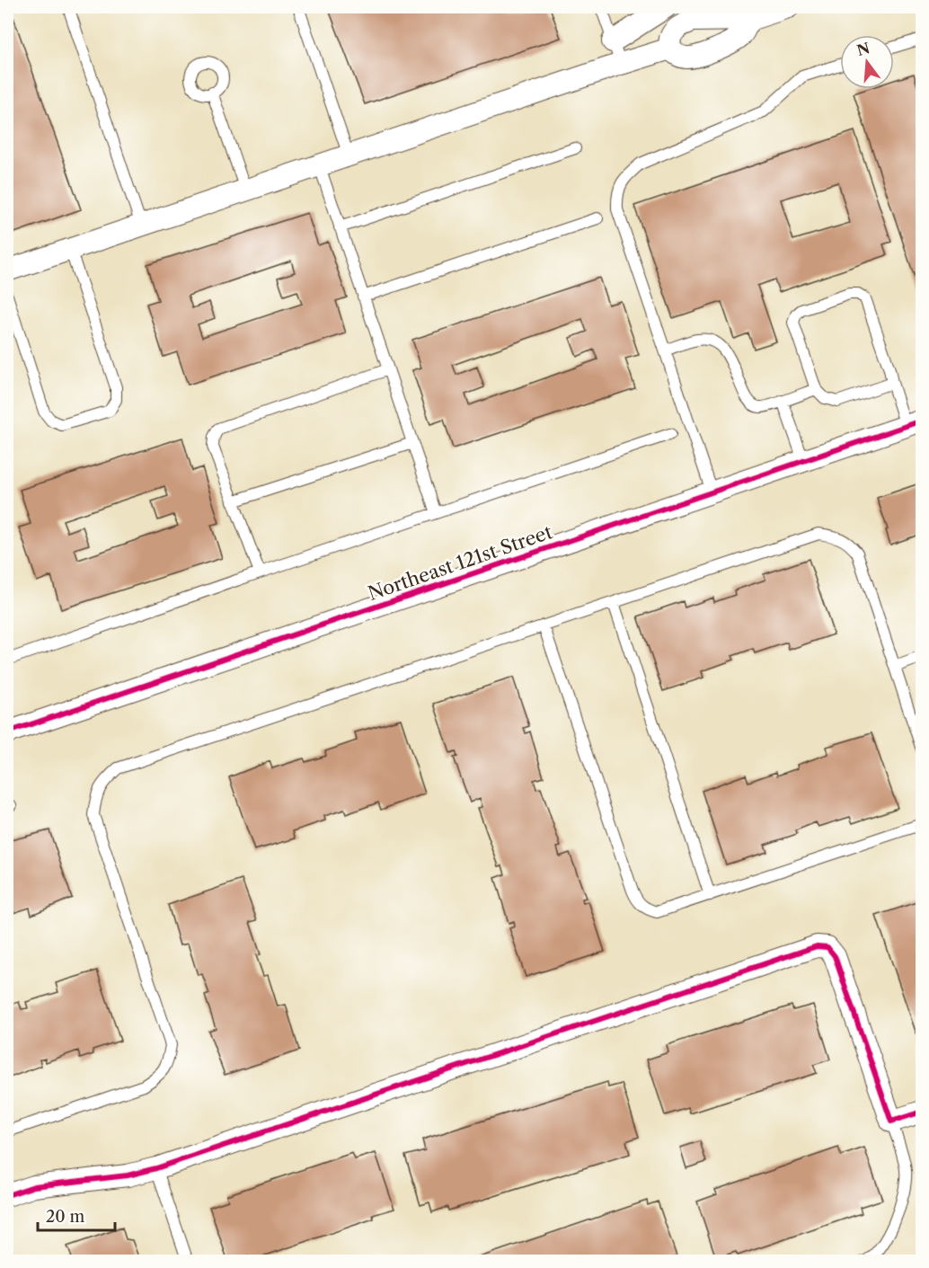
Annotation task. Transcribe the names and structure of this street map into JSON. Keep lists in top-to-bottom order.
{
  "streets": {
    "street": ["Northeast 121st Street"]
  },
  "scale_bar": "20 m",
  "north": "top"
}
